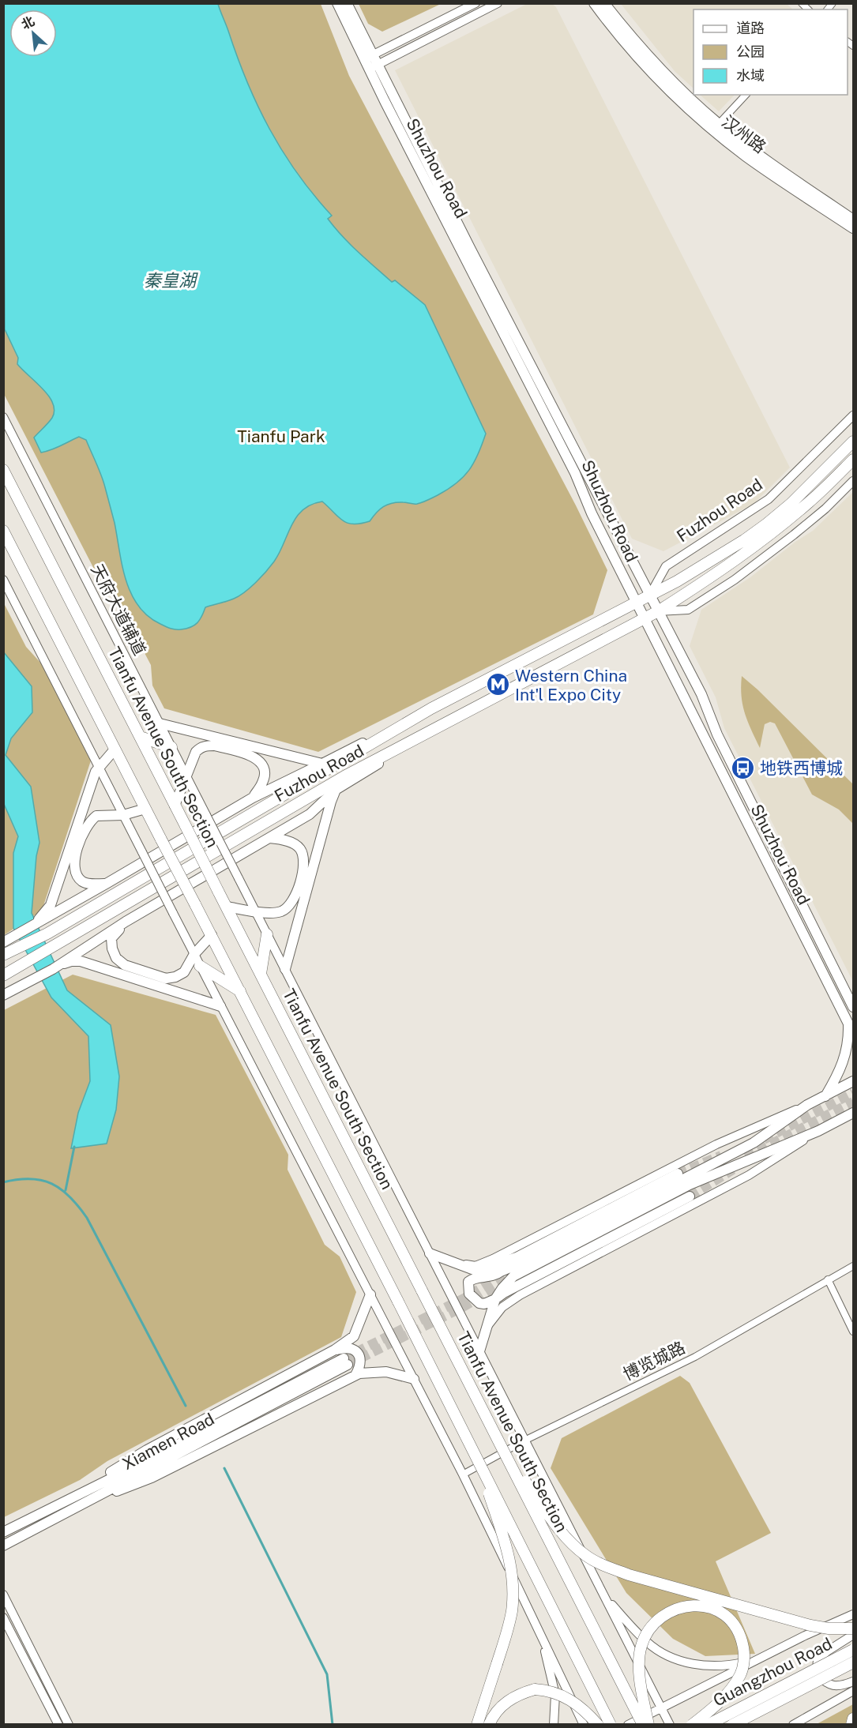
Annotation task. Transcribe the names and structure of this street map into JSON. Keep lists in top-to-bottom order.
{
  "streets": {
    "main road": [
      "汉州路",
      "Shuzhou Road",
      "Fuzhou Road",
      "Tianfu Avenue South Section",
      "Xiamen Road",
      "Guangzhou Road"
    ],
    "street": ["天府大道辅道", "博览城路"]
  },
  "crossings": [
    ["Shuzhou Road", "Fuzhou Road"],
    ["天府大道辅道", "博览城路"]
  ],
  "water": ["秦皇湖"],
  "parks": ["Tianfu Park"],
  "places": {
    "metro station": ["Western China Int'l Expo City"],
    "bus stop": ["地铁西博城"]
  },
  "legend": ["道路", "公园", "水域"],
  "north": "top left"
}
